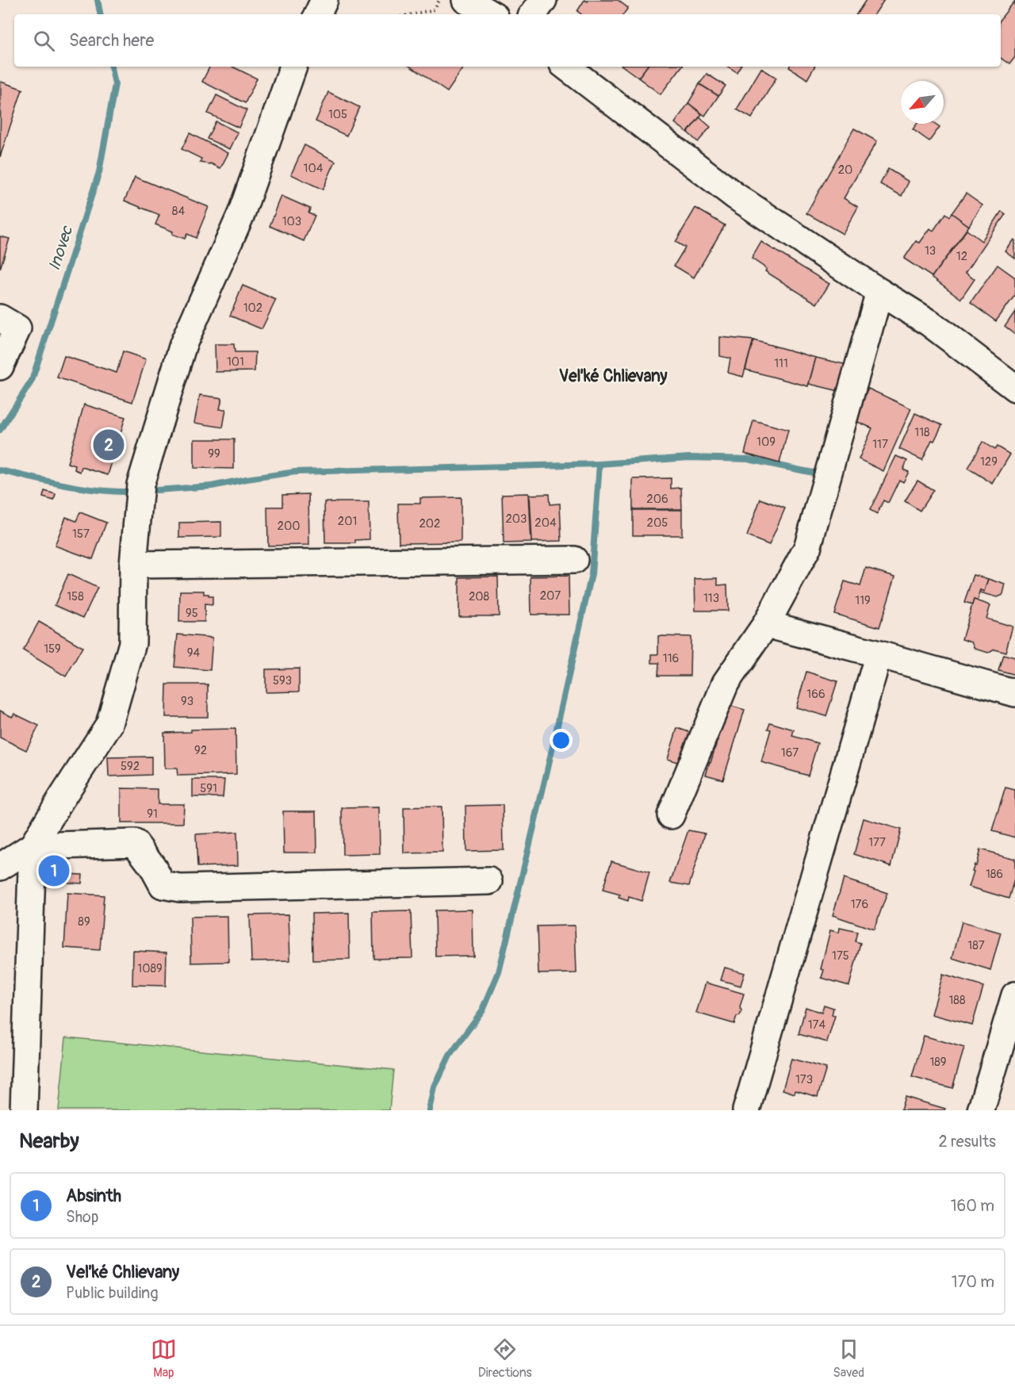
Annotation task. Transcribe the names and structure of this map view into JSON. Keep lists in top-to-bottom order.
{
  "districts": ["Veľké Chlievany"],
  "water": ["Inovec"],
  "house_numbers": [
    "105",
    "104",
    "20",
    "84",
    "103",
    "13",
    "12",
    "102",
    "101",
    "111",
    "118",
    "109",
    "117",
    "99",
    "129",
    "206",
    "203",
    "201",
    "204",
    "205",
    "202",
    "200",
    "157",
    "207",
    "158",
    "208",
    "113",
    "119",
    "95",
    "159",
    "94",
    "116",
    "593",
    "166",
    "93",
    "92",
    "167",
    "592",
    "591",
    "91",
    "177",
    "186",
    "176",
    "89",
    "187",
    "175",
    "1089",
    "188",
    "174",
    "189",
    "173"
  ],
  "north": "bottom left",
  "page": {
    "search": "Search here",
    "pins": ["2", "1"],
    "heading": ["Nearby", "2 results"],
    "list": [
      {
        "mark": "1",
        "name": "Absinth",
        "note": "Shop",
        "value": "160 m"
      },
      {
        "mark": "2",
        "name": "Veľké Chlievany",
        "note": "Public building",
        "value": "170 m"
      }
    ],
    "nav": ["Map", "Directions", "Saved"]
  }
}
